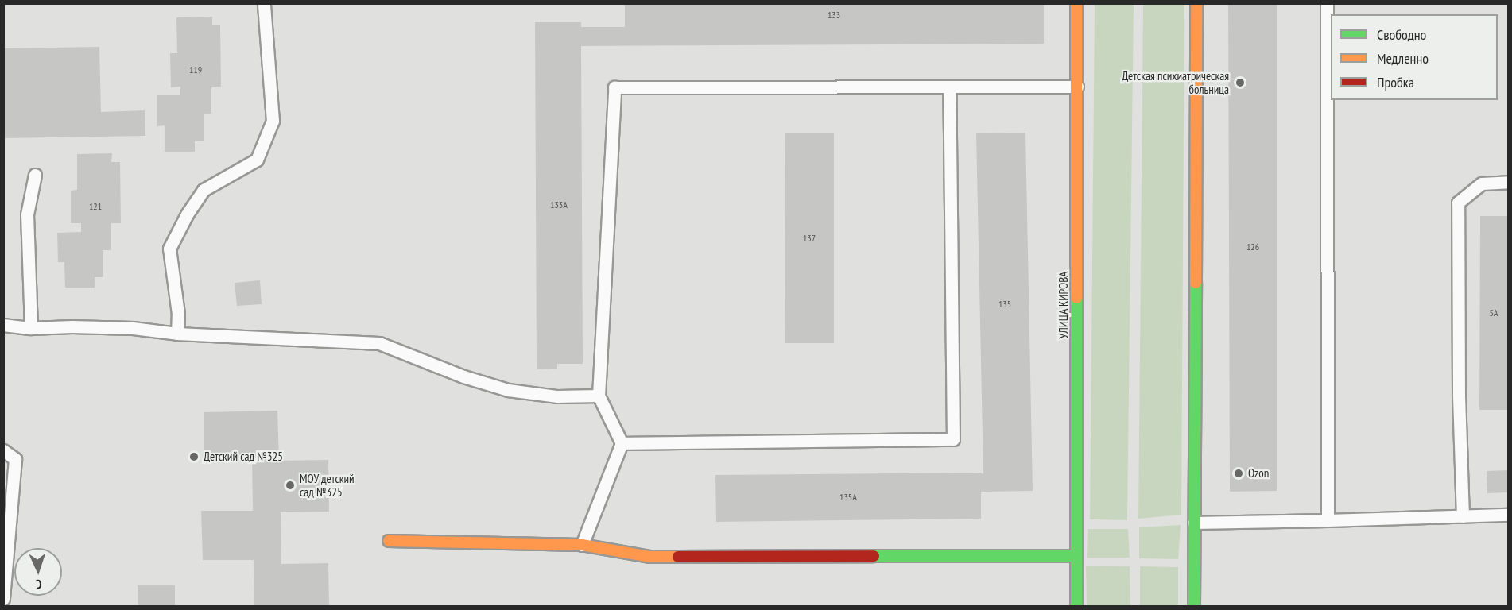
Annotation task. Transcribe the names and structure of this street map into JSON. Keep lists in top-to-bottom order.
{
  "streets": {
    "main road": ["УЛИЦА КИРОВА"]
  },
  "places": [
    "Детская психиатрическая больница",
    "Детский сад №325",
    "Ozon",
    "МОУ детский сад №325"
  ],
  "house_numbers": [
    "133",
    "119",
    "133А",
    "121",
    "137",
    "126",
    "135",
    "5А",
    "135А"
  ],
  "legend": ["Свободно", "Медленно", "Пробка"],
  "north": "bottom"
}
